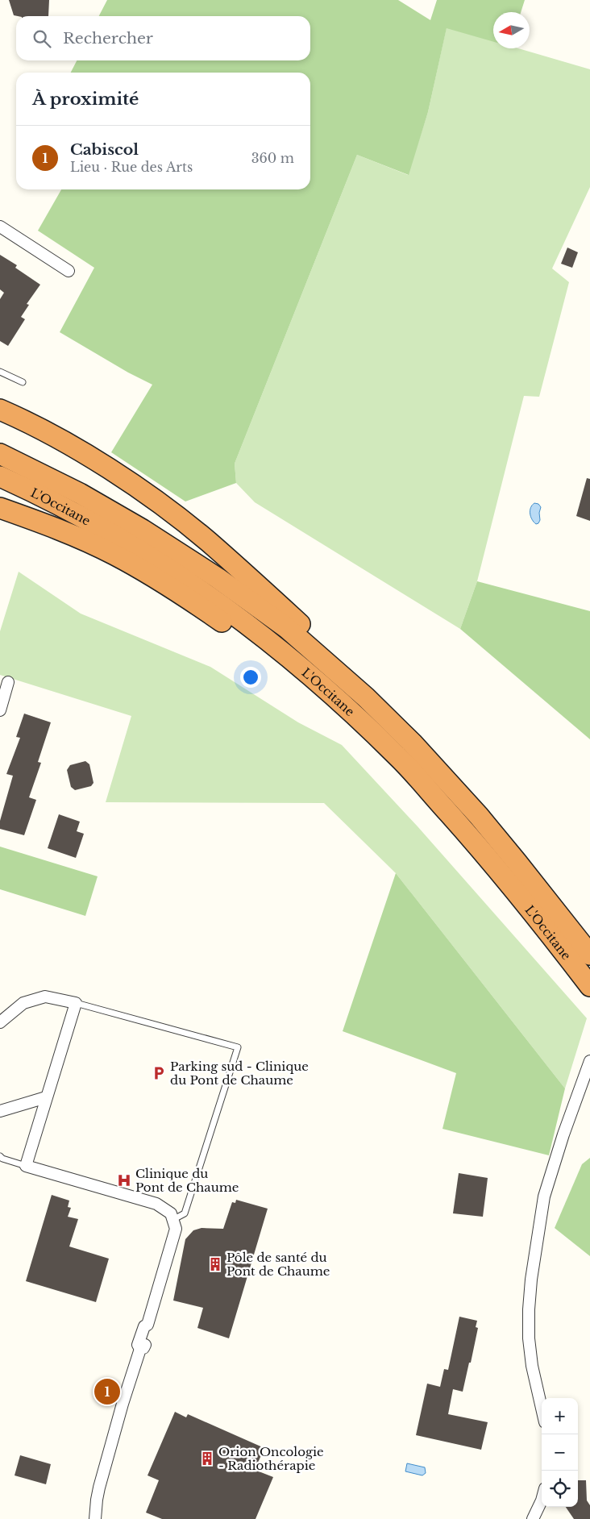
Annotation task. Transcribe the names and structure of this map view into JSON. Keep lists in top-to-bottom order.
{
  "streets": {
    "highway": ["L'Occitane"]
  },
  "places": {
    "parking": ["Parking sud - Clinique du Pont de Chaume"],
    "hospital": ["Clinique du Pont de Chaume"],
    "building": ["Pôle de santé du Pont de Chaume", "Orion Oncologie - Radiothérapie"]
  },
  "north": "left",
  "page": {
    "search": "Rechercher",
    "heading": "À proximité",
    "list": [
      {
        "mark": "1",
        "name": "Cabiscol",
        "note": "Lieu · Rue des Arts",
        "value": "360 m"
      }
    ],
    "pins": "1",
    "map_buttons": ["+", "−"]
  }
}
